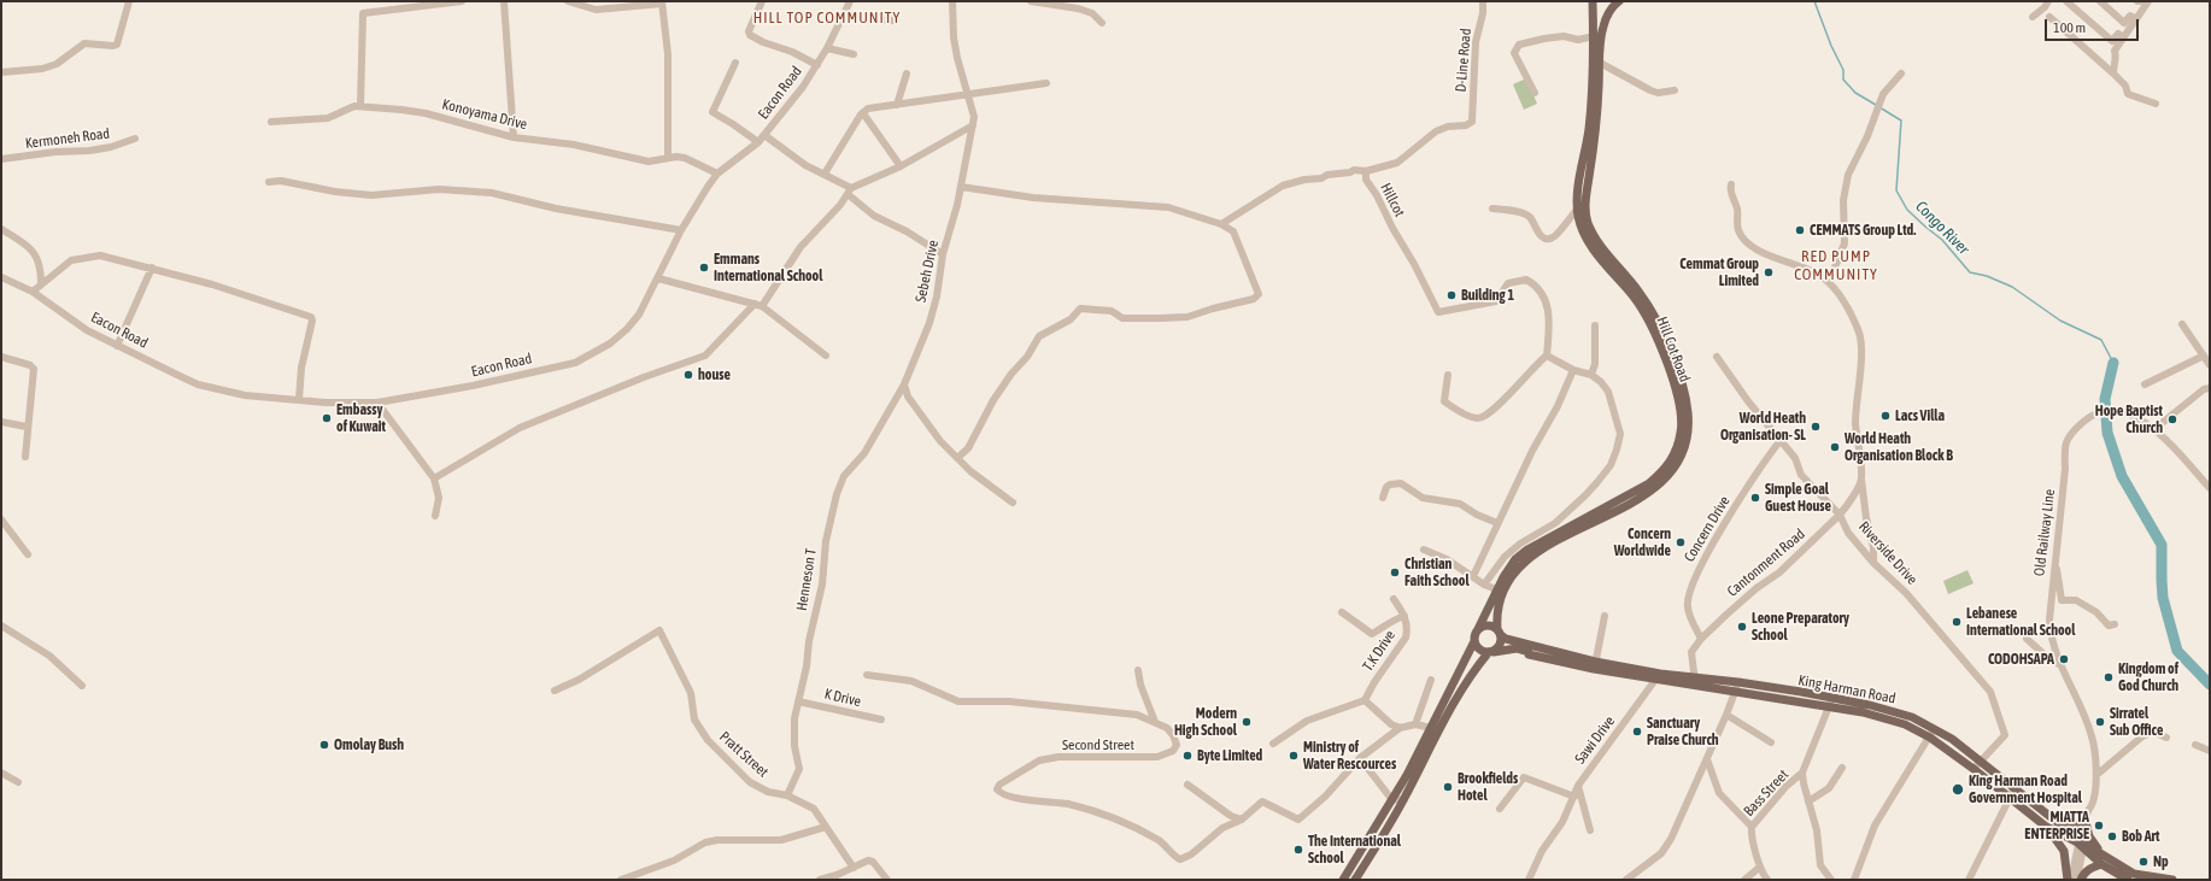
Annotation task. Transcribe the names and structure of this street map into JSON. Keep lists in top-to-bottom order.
{
  "streets": {
    "main road": ["Hill Cot Road", "King Harman Road"],
    "street": [
      "D-Line Road",
      "Eacon Road",
      "Konoyama Drive",
      "Kermoneh Road",
      "Hillcot",
      "Sebeh Drive",
      "Concern Drive",
      "Old Railway Line",
      "Riverside Drive",
      "Cantonment Road",
      "Henneson T",
      "T.K Drive",
      "K Drive",
      "Sawi Drive",
      "Second Street",
      "Pratt Street",
      "Bass Street"
    ]
  },
  "crossings": [
    ["D-Line Road", "Hillcot"],
    ["Eacon Road", "Konoyama Drive"],
    ["Sebeh Drive", "Henneson T"],
    ["Hill Cot Road", "King Harman Road"],
    ["Concern Drive", "Riverside Drive"],
    ["Concern Drive", "Cantonment Road"],
    ["Old Railway Line", "King Harman Road"],
    ["Riverside Drive", "Cantonment Road"],
    ["Riverside Drive", "King Harman Road"],
    ["Cantonment Road", "King Harman Road"],
    ["Henneson T", "K Drive"],
    ["Henneson T", "Pratt Street"],
    ["King Harman Road", "Sawi Drive"],
    ["King Harman Road", "Bass Street"]
  ],
  "districts": ["HILL TOP COMMUNITY", "RED PUMP COMMUNITY"],
  "water": ["Congo River"],
  "places": [
    "CEMMATS Group Ltd.",
    "Emmans International School",
    "Cemmat Group Limited",
    "Building 1",
    "house",
    "Lacs Villa",
    "Embassy of Kuwait",
    "Hope Baptist Church",
    "World Heath Organisation- SL",
    "World Heath Organisation Block B",
    "Simple Goal Guest House",
    "Concern Worldwide",
    "Christian Faith School",
    "Lebanese International School",
    "Leone Preparatory School",
    "CODOHSAPA",
    "Kingdom of God Church",
    "Modern High School",
    "Sirratel Sub Office",
    "Sanctuary Praise Church",
    "Omolay Bush",
    "Byte Limited",
    "Ministry of Water Rescources",
    "Brookfields Hotel",
    "King Harman Road Government Hospital",
    "MIATTA ENTERPRISE",
    "Bob Art",
    "The International School",
    "Np"
  ],
  "scale_bar": "100 m"
}
